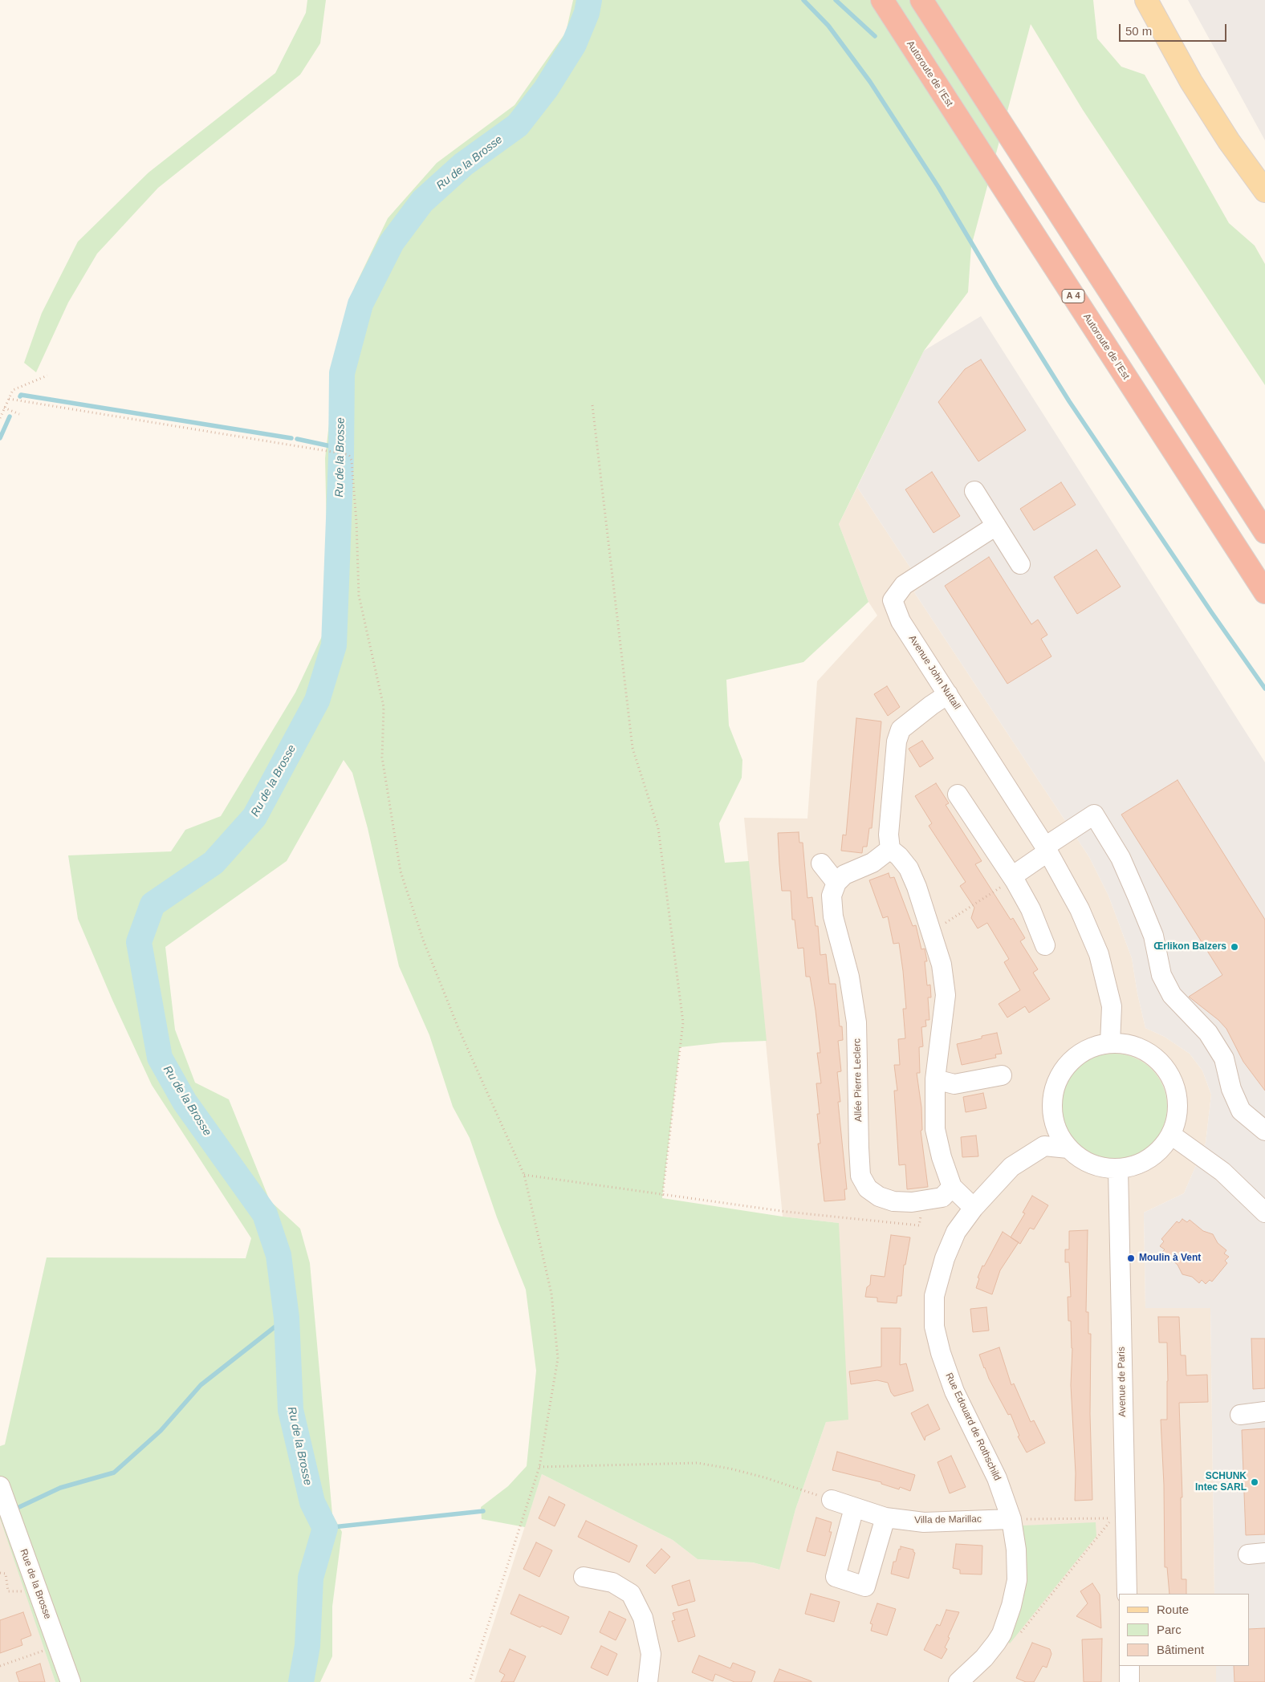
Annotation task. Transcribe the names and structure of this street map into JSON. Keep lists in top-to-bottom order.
{
  "streets": {
    "highway": ["Autoroute de l’Est", "A 4"],
    "street": [
      "Avenue John Nuttall",
      "Allée Pierre Leclerc",
      "Avenue de Paris",
      "Rue Edouard de Rothschild",
      "Villa de Marillac",
      "Rue de la Brosse"
    ]
  },
  "crossings": [
    ["Avenue John Nuttall", "Avenue de Paris"],
    ["Avenue John Nuttall", "Rue Edouard de Rothschild"],
    ["Avenue de Paris", "Rue Edouard de Rothschild"],
    ["Rue Edouard de Rothschild", "Villa de Marillac"]
  ],
  "water": ["Ru de la Brosse"],
  "places": ["Œrlikon Balzers", "Moulin à Vent", "SCHUNK Intec SARL"],
  "legend": ["Route", "Parc", "Bâtiment"],
  "scale_bar": "50 m"
}
